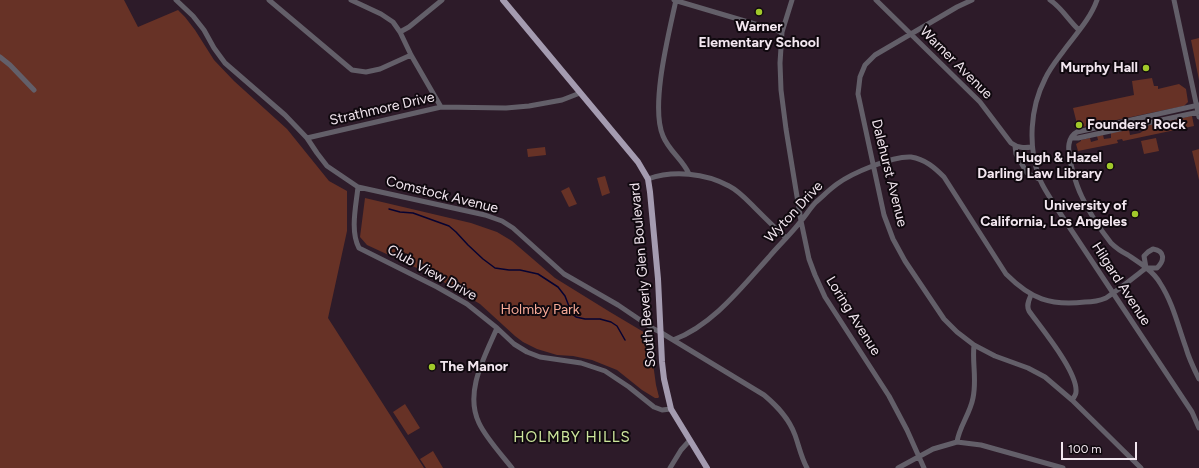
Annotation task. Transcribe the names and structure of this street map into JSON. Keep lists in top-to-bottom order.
{
  "streets": {
    "main road": ["South Beverly Glen Boulevard"],
    "street": [
      "Warner Avenue",
      "Strathmore Drive",
      "Dalehurst Avenue",
      "Comstock Avenue",
      "Wyton Drive",
      "Club View Drive",
      "Hilgard Avenue",
      "Loring Avenue"
    ]
  },
  "crossings": [
    ["Warner Avenue", "Dalehurst Avenue"],
    ["Warner Avenue", "Hilgard Avenue"],
    ["Strathmore Drive", "Comstock Avenue"],
    ["Strathmore Drive", "South Beverly Glen Boulevard"],
    ["Dalehurst Avenue", "Wyton Drive"],
    ["Comstock Avenue", "Wyton Drive"],
    ["Comstock Avenue", "Club View Drive"],
    ["Comstock Avenue", "South Beverly Glen Boulevard"],
    ["Wyton Drive", "Hilgard Avenue"],
    ["Wyton Drive", "Loring Avenue"],
    ["Club View Drive", "South Beverly Glen Boulevard"]
  ],
  "districts": ["HOLMBY HILLS"],
  "parks": ["Holmby Park"],
  "places": [
    "Warner Elementary School",
    "Murphy Hall",
    "Founders' Rock",
    "Hugh & Hazel Darling Law Library",
    "University of California, Los Angeles",
    "The Manor"
  ],
  "scale_bar": "100 m"
}
